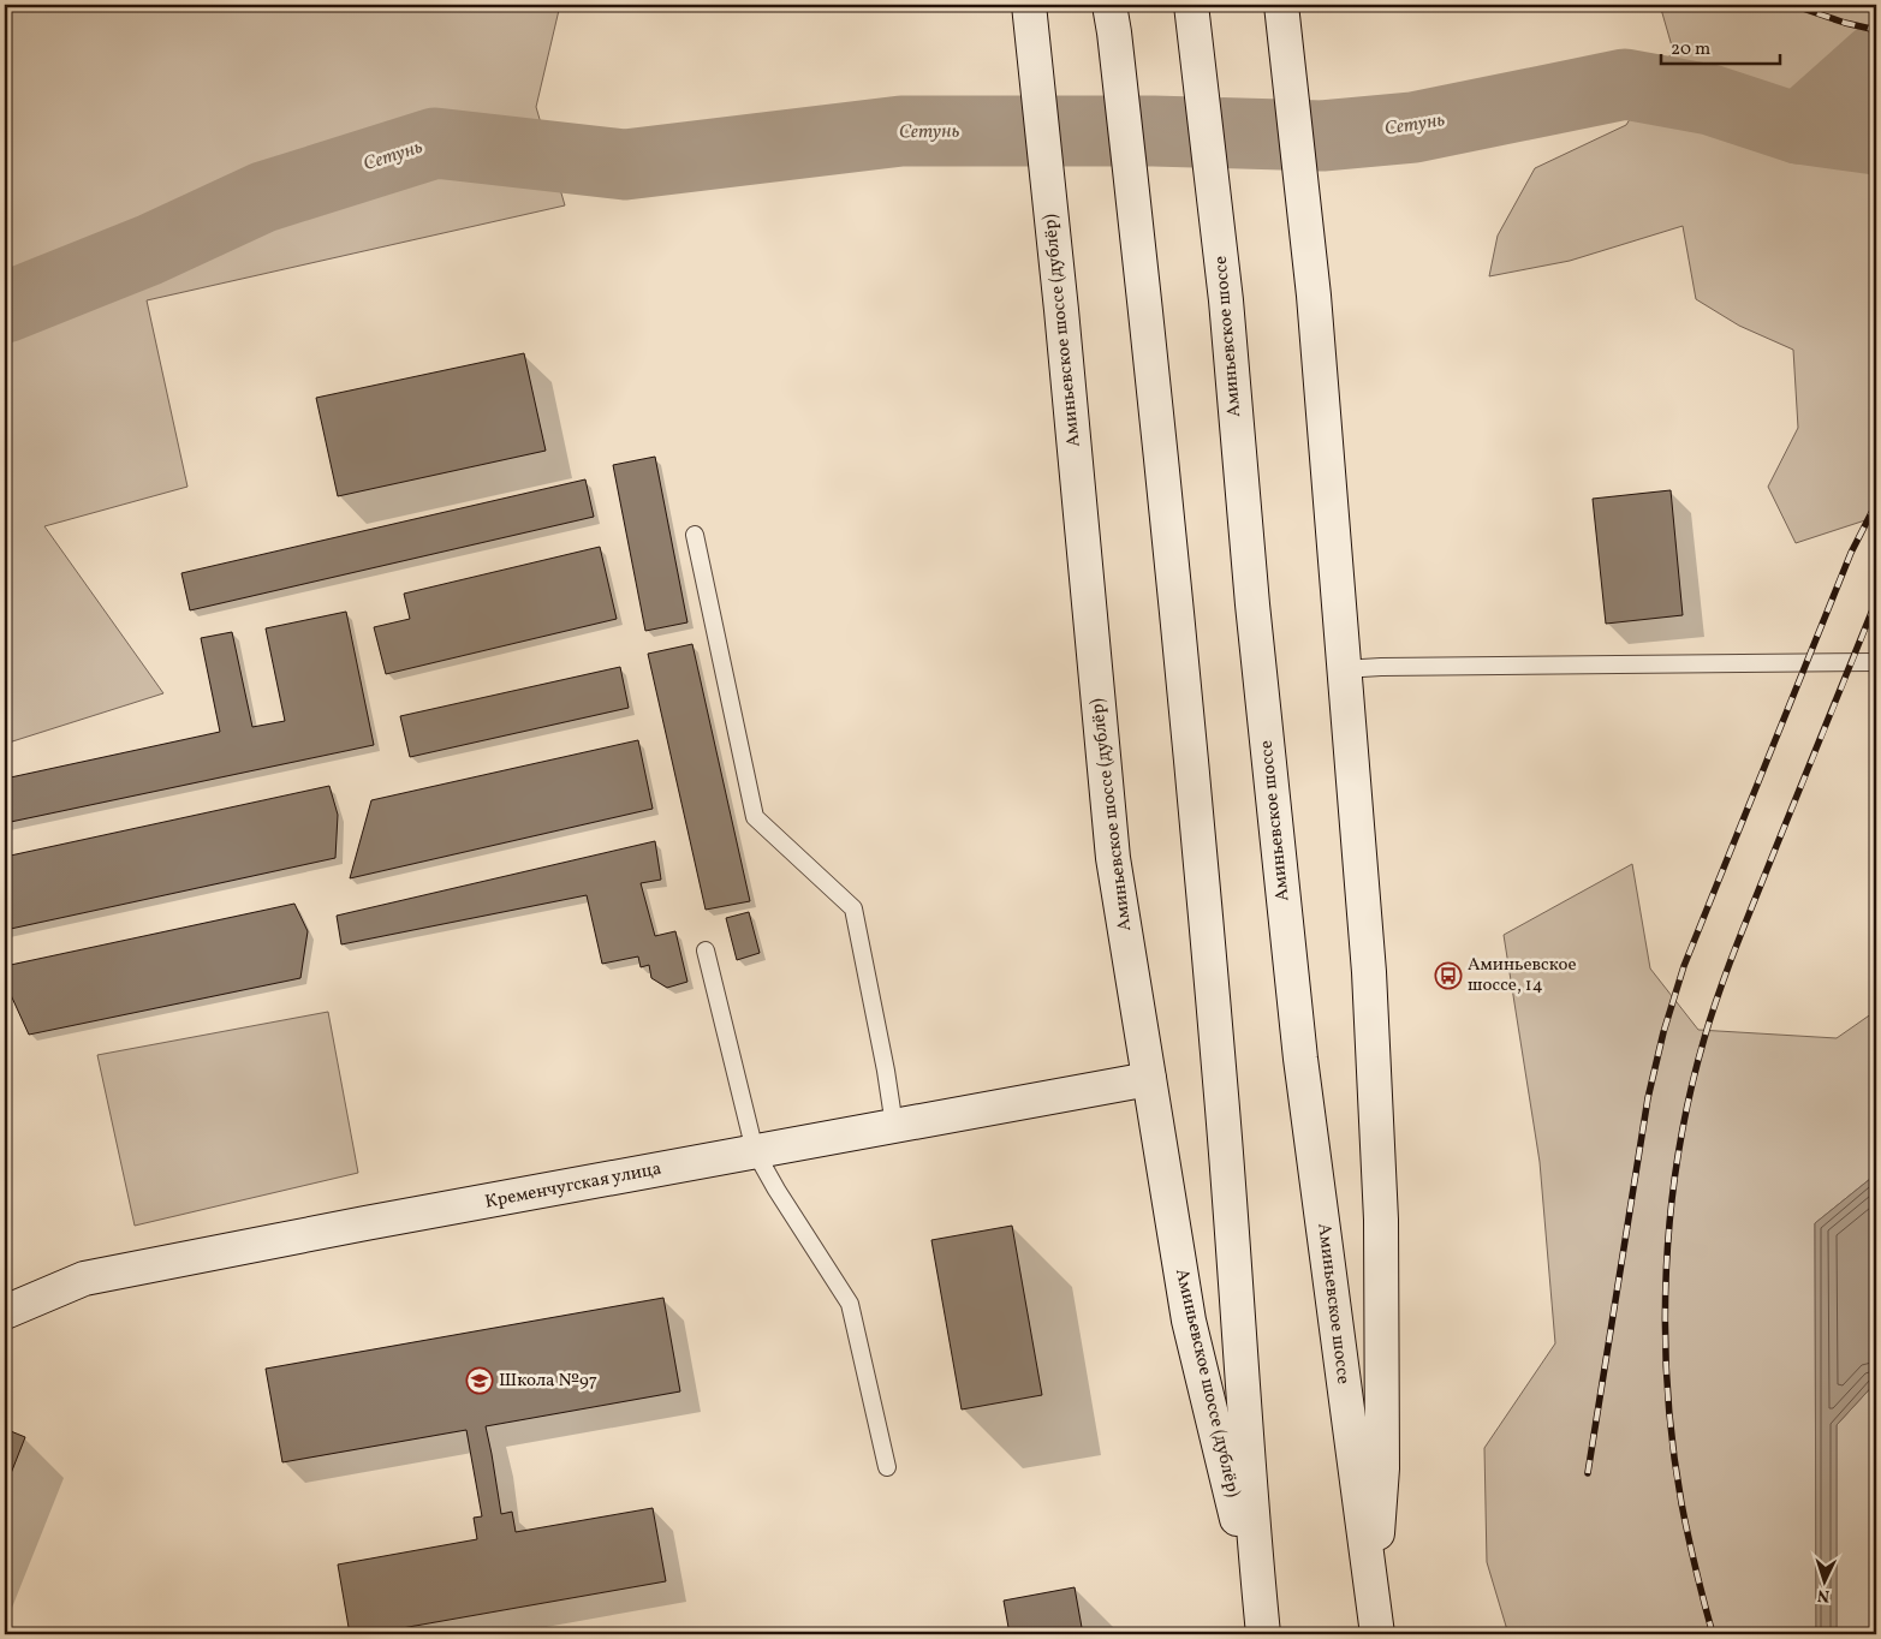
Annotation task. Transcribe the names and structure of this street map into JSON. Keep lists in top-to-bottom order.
{
  "streets": {
    "main road": ["Аминьевское шоссе (дублёр)", "Аминьевское шоссе", "Кременчугская улица"]
  },
  "crossings": [
    ["Аминьевское шоссе (дублёр)", "Кременчугская улица"]
  ],
  "water": ["Сетунь"],
  "places": {
    "bus stop": ["Аминьевское шоссе, 14"],
    "school or university": ["Школа №97"]
  },
  "scale_bar": "20 m",
  "north": "bottom"
}
